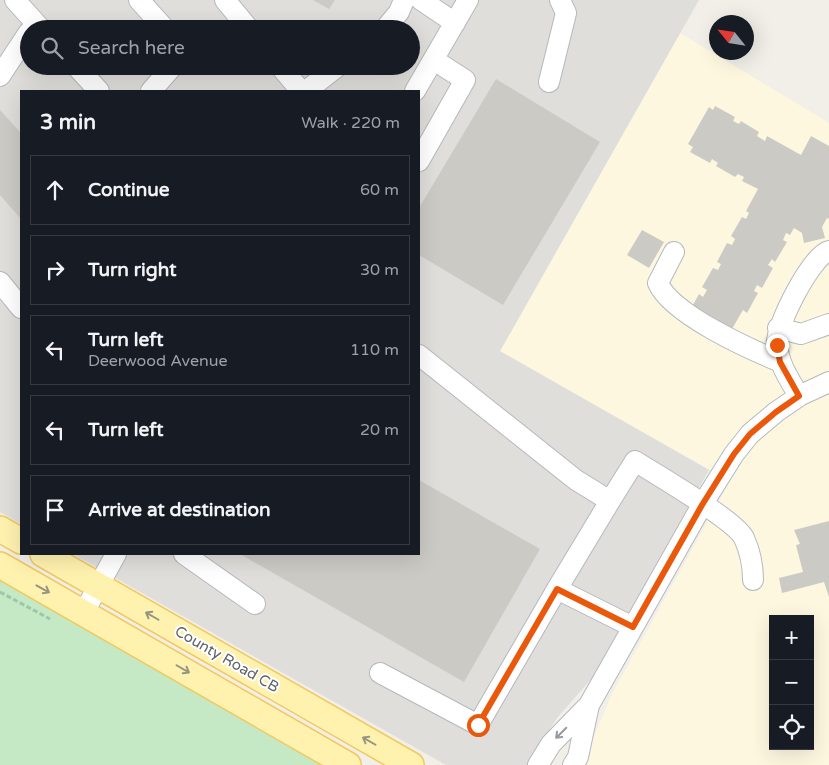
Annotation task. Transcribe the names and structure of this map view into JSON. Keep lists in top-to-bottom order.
{
  "streets": {
    "main road": ["County Road CB"]
  },
  "north": "top left",
  "page": {
    "search": "Search here",
    "heading": ["3 min", "Walk · 220 m"],
    "list": [
      ["Continue", "60 m"],
      ["Turn right", "30 m"],
      ["Turn left", "Deerwood Avenue", "110 m"],
      ["Turn left", "20 m"],
      "Arrive at destination"
    ],
    "map_buttons": ["+", "−"]
  }
}
